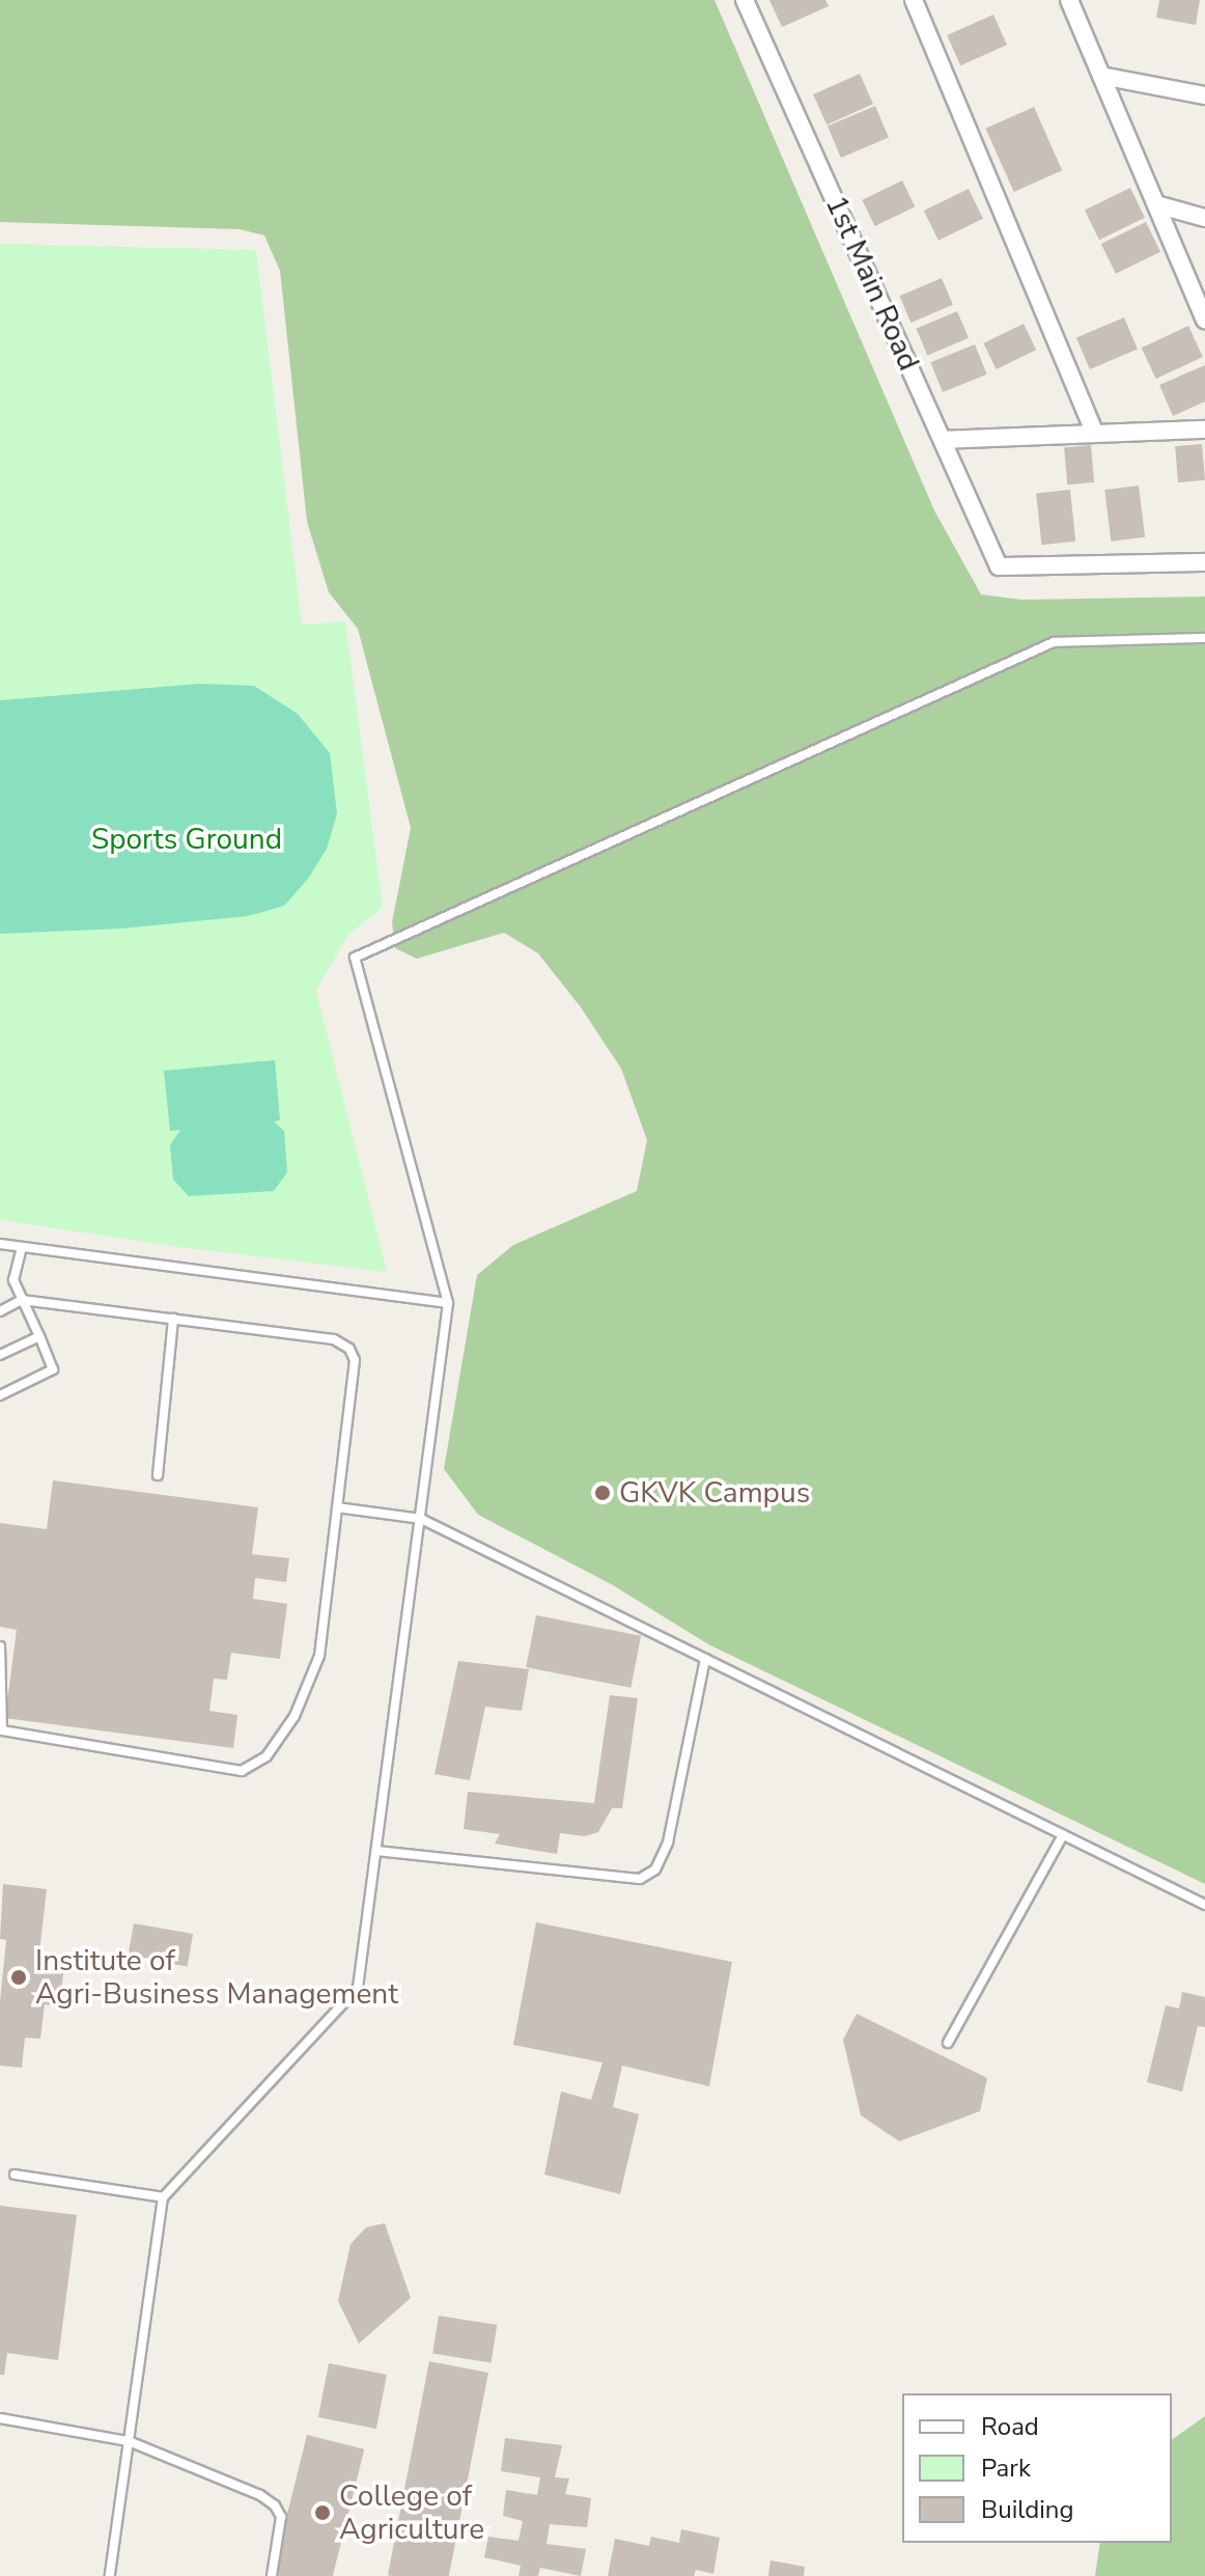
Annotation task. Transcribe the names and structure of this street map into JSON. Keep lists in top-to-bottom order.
{
  "streets": {
    "street": ["1st Main Road"]
  },
  "parks": ["Sports Ground"],
  "places": ["GKVK Campus", "Institute of Agri-Business Management", "College of Agriculture"],
  "legend": ["Road", "Park", "Building"]
}
